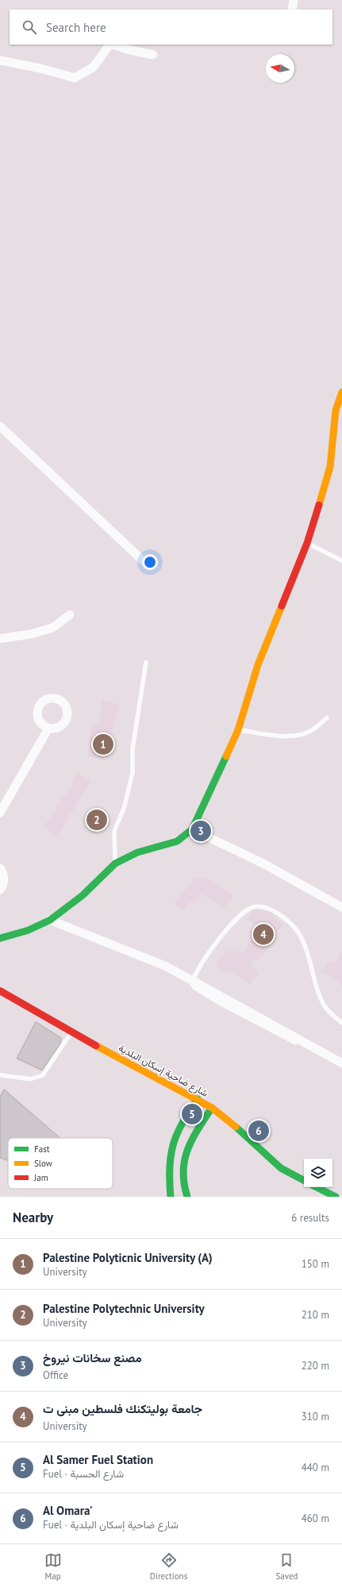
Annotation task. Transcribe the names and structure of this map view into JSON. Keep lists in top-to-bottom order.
{
  "streets": {
    "street": ["شارع ضاحية إسكان البلدية"]
  },
  "legend": ["Fast", "Slow", "Jam"],
  "north": "left",
  "page": {
    "search": "Search here",
    "pins": [
      "1",
      "2",
      "3",
      "4",
      "5",
      "6"
    ],
    "heading": ["Nearby", "6 results"],
    "list": [
      {
        "mark": "1",
        "name": "Palestine Polyticnic University (A)",
        "note": "University",
        "value": "150 m"
      },
      {
        "mark": "2",
        "name": "Palestine Polytechnic University",
        "note": "University",
        "value": "210 m"
      },
      {
        "mark": "3",
        "name": "مصنع سخانات نيروخ",
        "note": "Office",
        "value": "220 m"
      },
      {
        "mark": "4",
        "name": "جامعة بوليتكنك فلسطين مبنى ت",
        "note": "University",
        "value": "310 m"
      },
      {
        "mark": "5",
        "name": "Al Samer Fuel Station",
        "note": "Fuel · شارع الحسبة",
        "value": "440 m"
      },
      {
        "mark": "6",
        "name": "Al Omara'",
        "note": "Fuel · شارع ضاحية إسكان البلدية",
        "value": "460 m"
      }
    ],
    "nav": ["Map", "Directions", "Saved"]
  }
}
